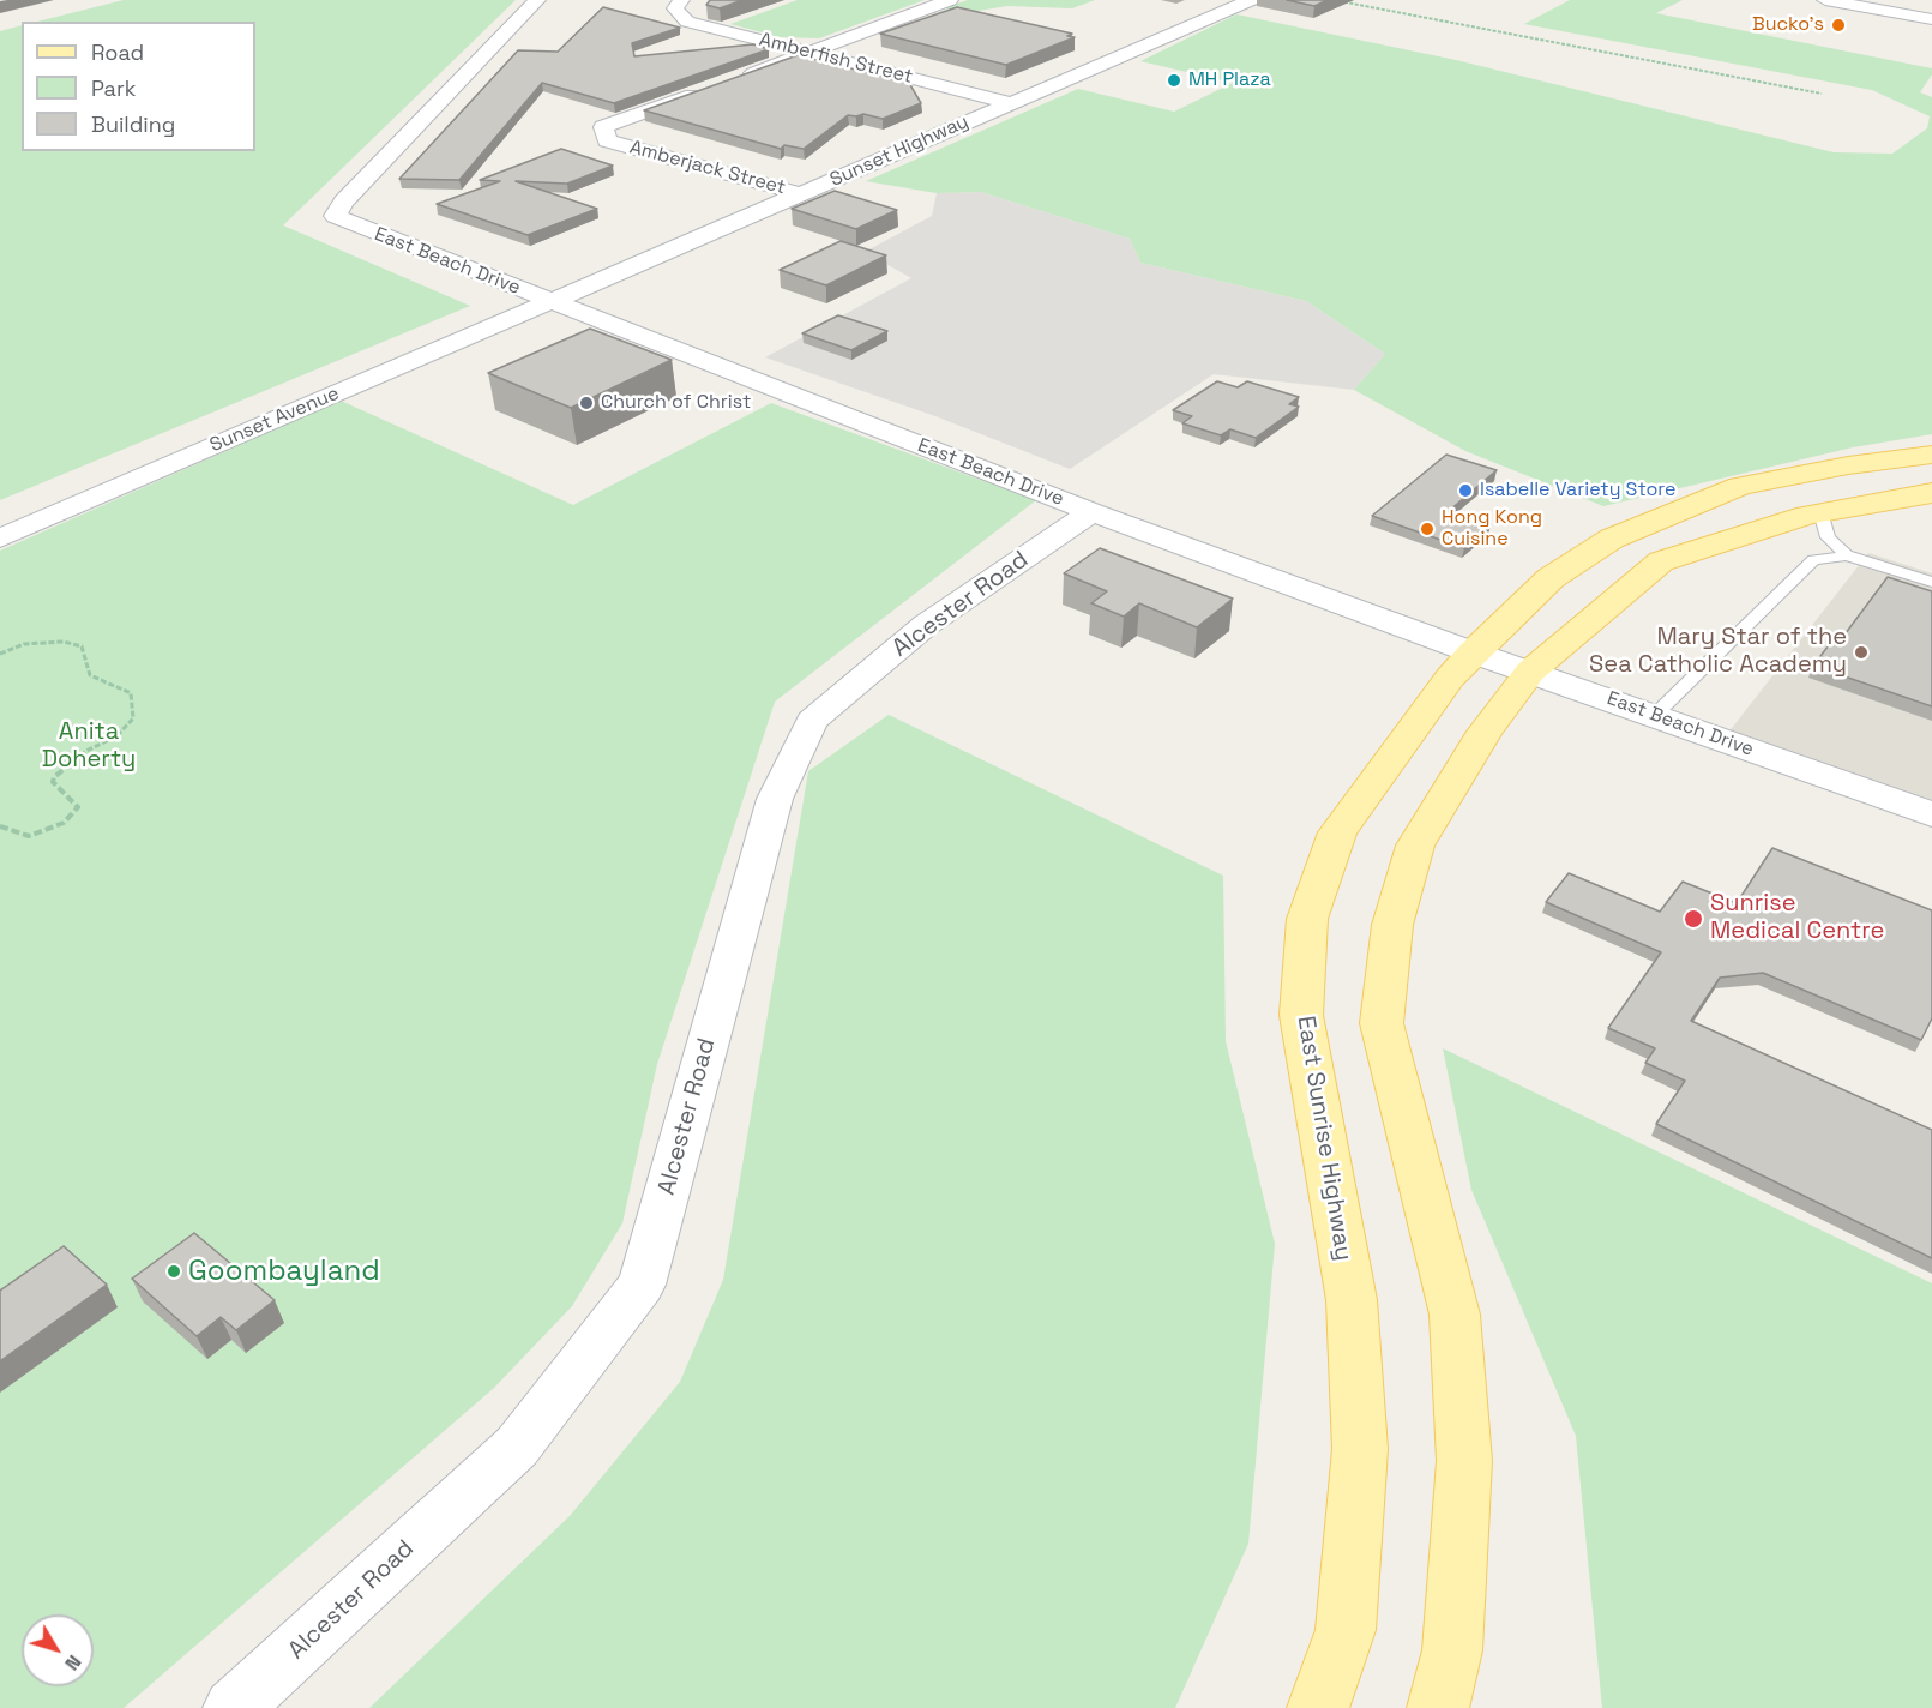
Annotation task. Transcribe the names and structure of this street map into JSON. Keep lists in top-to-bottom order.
{
  "streets": {
    "main road": ["East Sunrise Highway"],
    "street": [
      "Amberfish Street",
      "Sunset Highway",
      "Amberjack Street",
      "East Beach Drive",
      "Sunset Avenue",
      "Alcester Road"
    ]
  },
  "crossings": [
    ["Amberfish Street", "Sunset Highway"],
    ["Sunset Highway", "Amberjack Street"],
    ["Sunset Highway", "East Beach Drive"],
    ["Sunset Highway", "Sunset Avenue"],
    ["East Beach Drive", "Sunset Avenue"],
    ["East Beach Drive", "Alcester Road"],
    ["East Beach Drive", "East Sunrise Highway"]
  ],
  "parks": ["Anita Doherty"],
  "places": [
    "Bucko's",
    "MH Plaza",
    "Church of Christ",
    "Isabelle Variety Store",
    "Hong Kong Cuisine",
    "Mary Star of the Sea Catholic Academy",
    "Sunrise Medical Centre",
    "Goombayland"
  ],
  "legend": ["Road", "Park", "Building"],
  "north": "bottom right"
}
